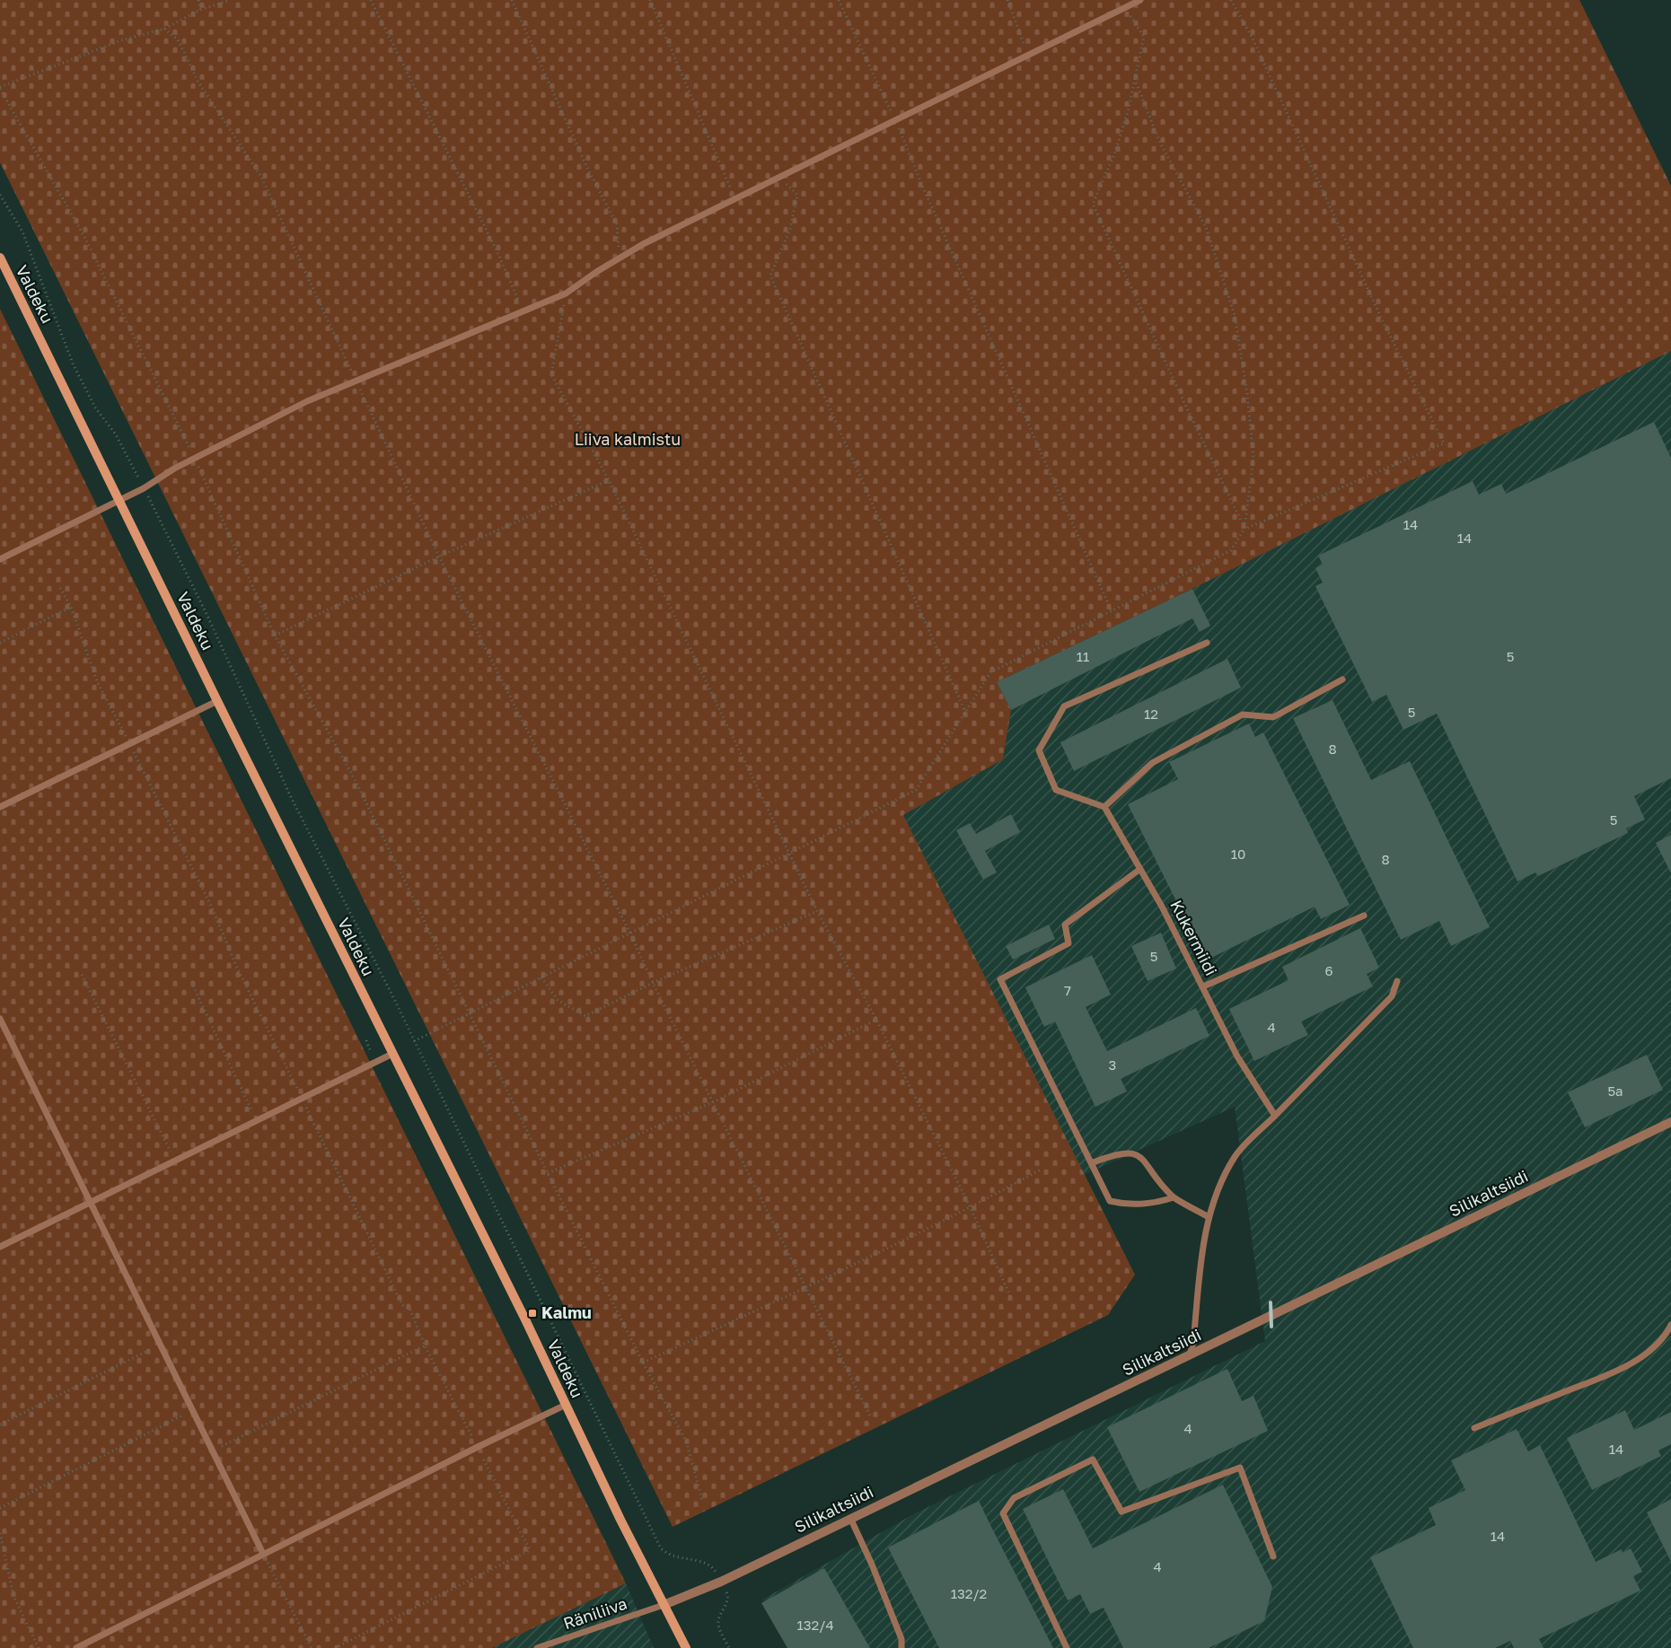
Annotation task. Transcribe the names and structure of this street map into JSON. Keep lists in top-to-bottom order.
{
  "streets": {
    "street": ["Valdeku", "Silikaltsiidi"],
    "lane": ["Kukermiidi", "Räniliiva"]
  },
  "crossings": [
    ["Valdeku", "Silikaltsiidi"],
    ["Valdeku", "Räniliiva"],
    ["Silikaltsiidi", "Räniliiva"]
  ],
  "parks": ["Liiva kalmistu"],
  "places": {
    "transit": ["Kalmu"]
  },
  "house_numbers": [
    "14",
    "14",
    "11",
    "5",
    "5",
    "12",
    "8",
    "5",
    "10",
    "8",
    "5",
    "6",
    "7",
    "4",
    "3",
    "5a",
    "4",
    "14",
    "14",
    "4",
    "132/2",
    "132/4"
  ]
}
